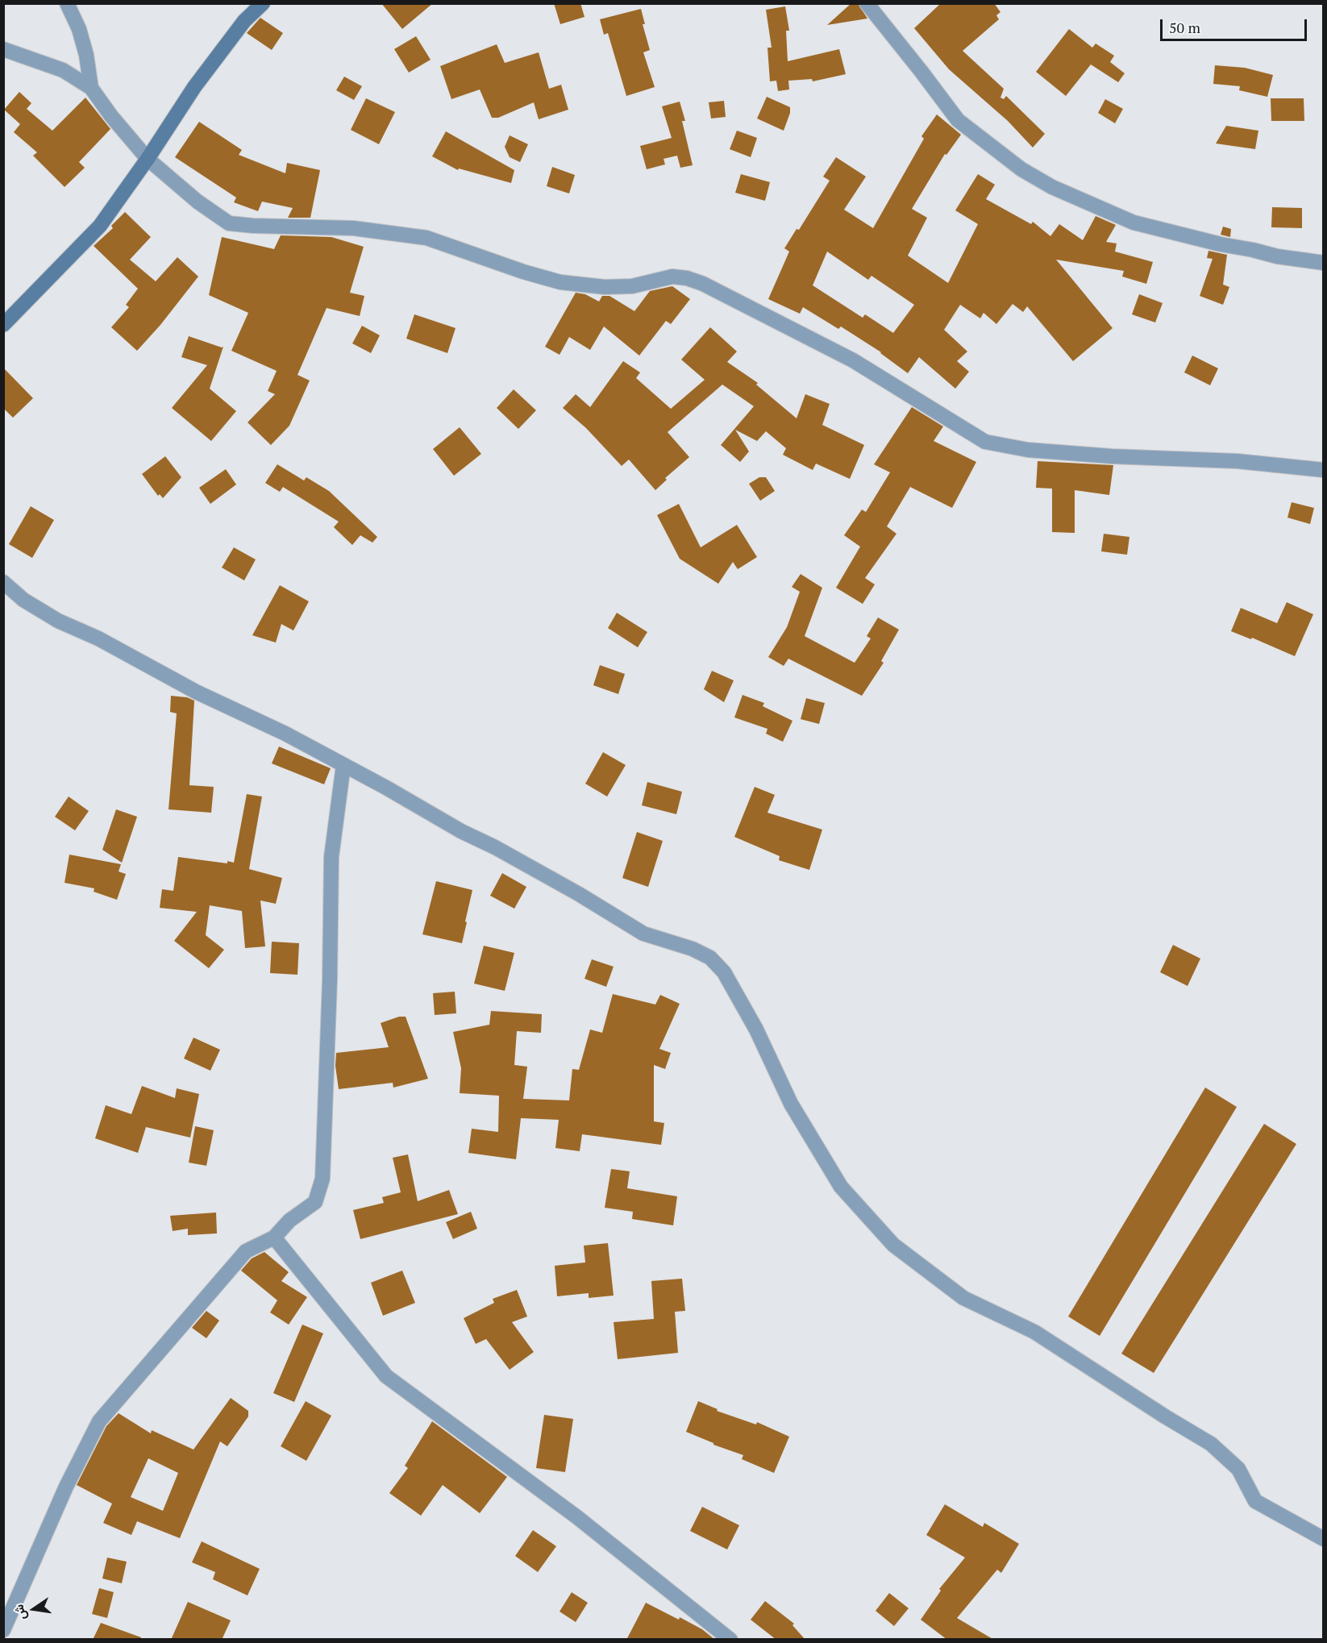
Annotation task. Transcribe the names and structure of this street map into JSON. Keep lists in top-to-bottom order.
{
  "scale_bar": "50 m",
  "north": "left"
}
